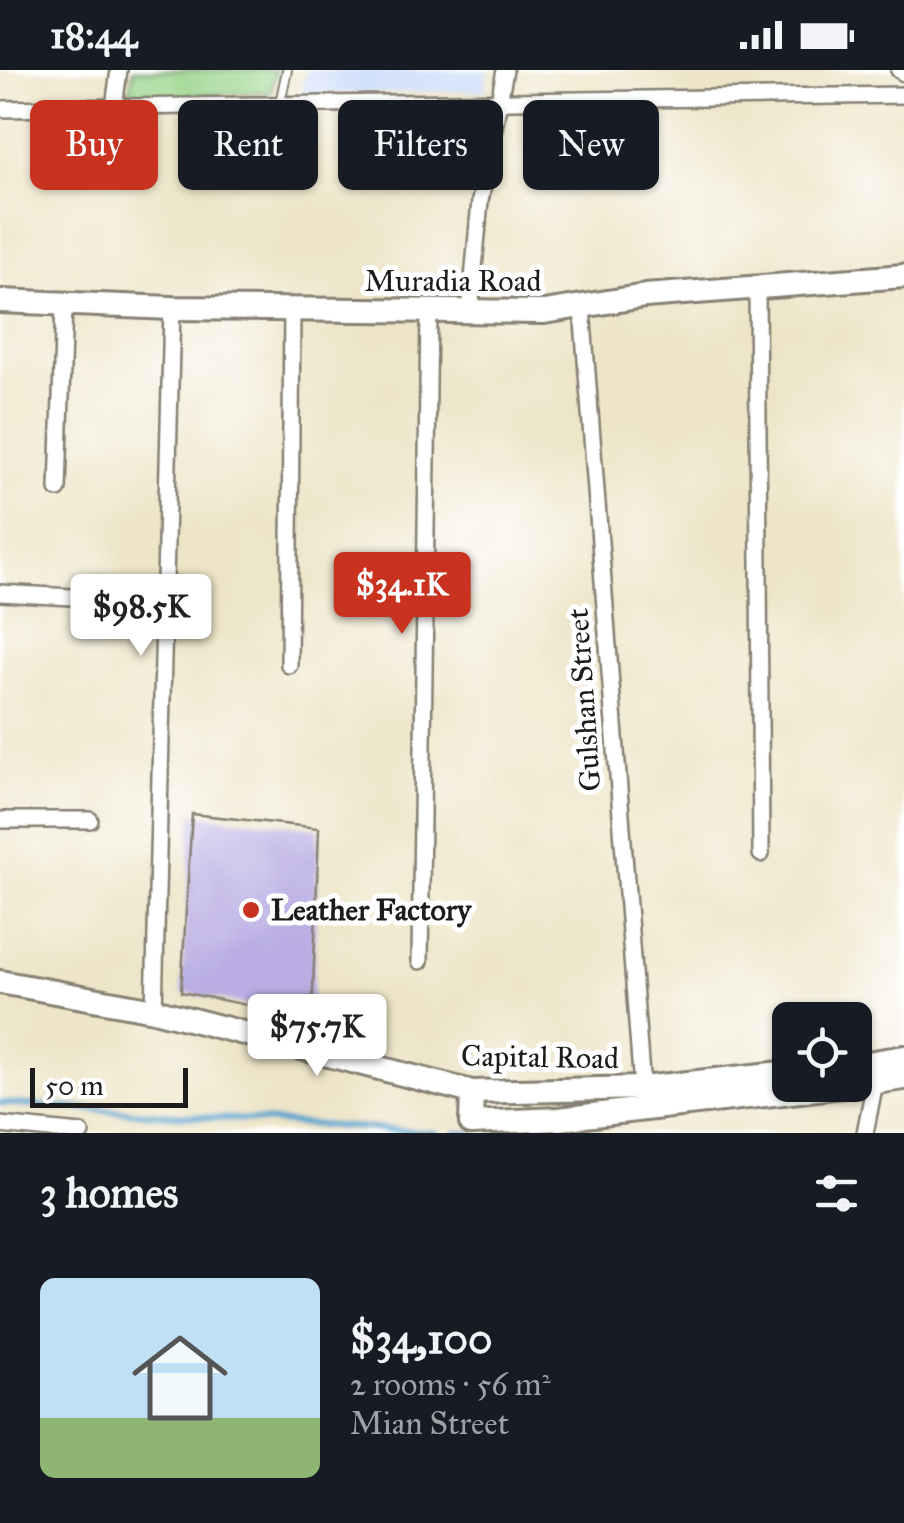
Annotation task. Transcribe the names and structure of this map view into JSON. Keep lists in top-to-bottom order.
{
  "streets": {
    "street": ["Muradia Road", "Gulshan Street", "Capital Road"]
  },
  "crossings": [
    ["Muradia Road", "Gulshan Street"],
    ["Gulshan Street", "Capital Road"]
  ],
  "places": ["Leather Factory"],
  "scale_bar": "50 m",
  "page": {
    "status": "18:44",
    "chip": [
      "Buy",
      "Rent",
      "Filters",
      "New"
    ],
    "price": ["$34.1K", "$98.5K", "$75.7K"],
    "scale": "50 m",
    "heading": "3 homes",
    "list": [
      {
        "name": "$34,100",
        "note": "2 rooms · 56 m² · Mian Street"
      }
    ]
  }
}
